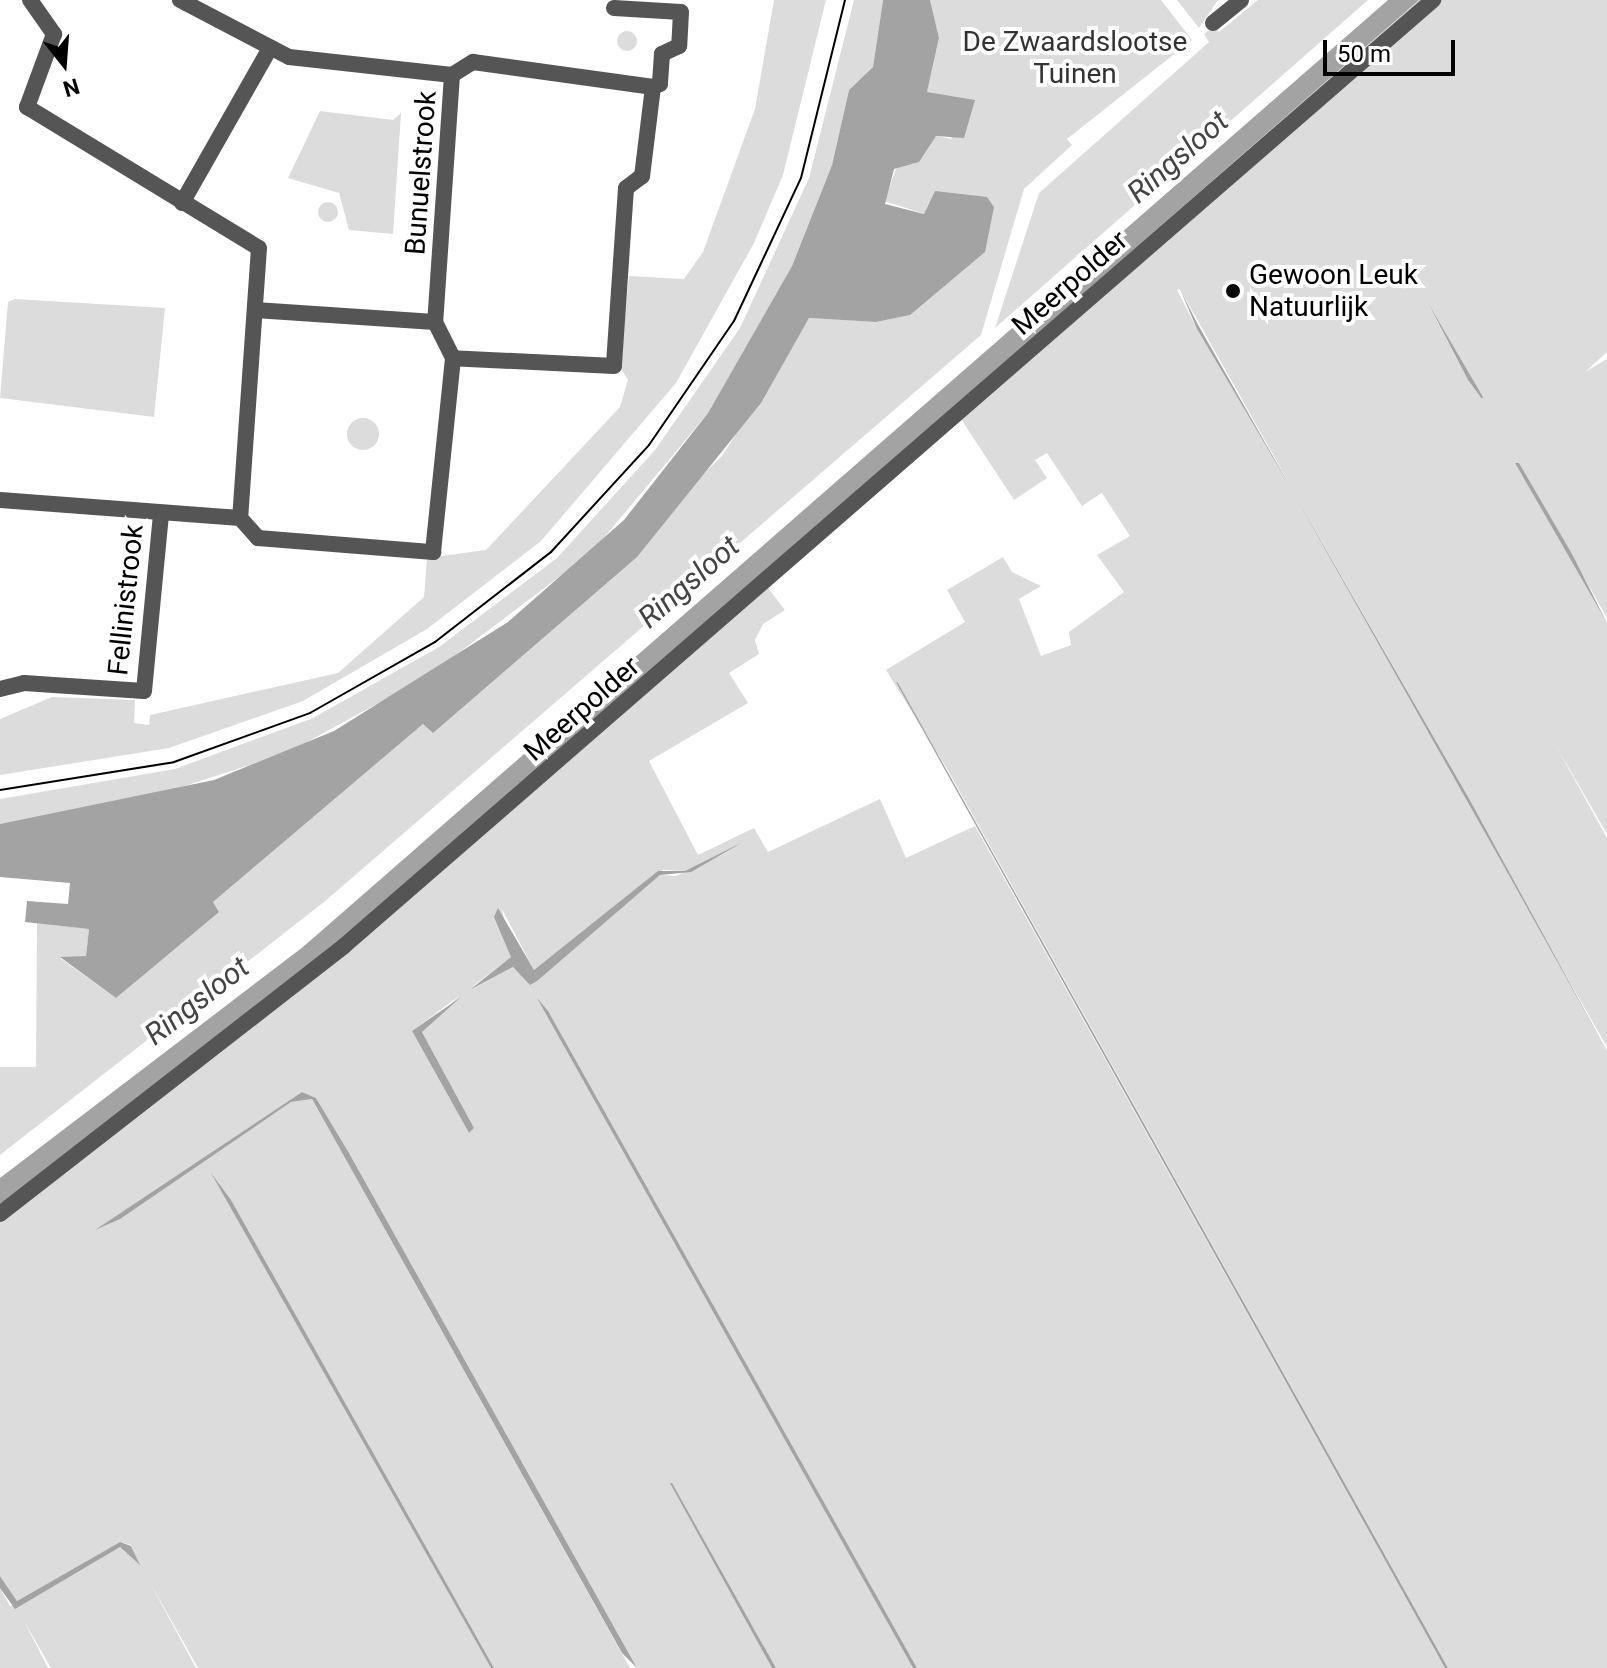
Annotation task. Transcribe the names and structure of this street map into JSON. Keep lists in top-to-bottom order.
{
  "streets": {
    "street": ["Bunuelstrook", "Meerpolder", "Fellinistrook"]
  },
  "water": ["Ringsloot"],
  "parks": ["De Zwaardslootse Tuinen"],
  "places": ["Gewoon Leuk Natuurlijk"],
  "scale_bar": "50 m",
  "north": "bottom"
}
